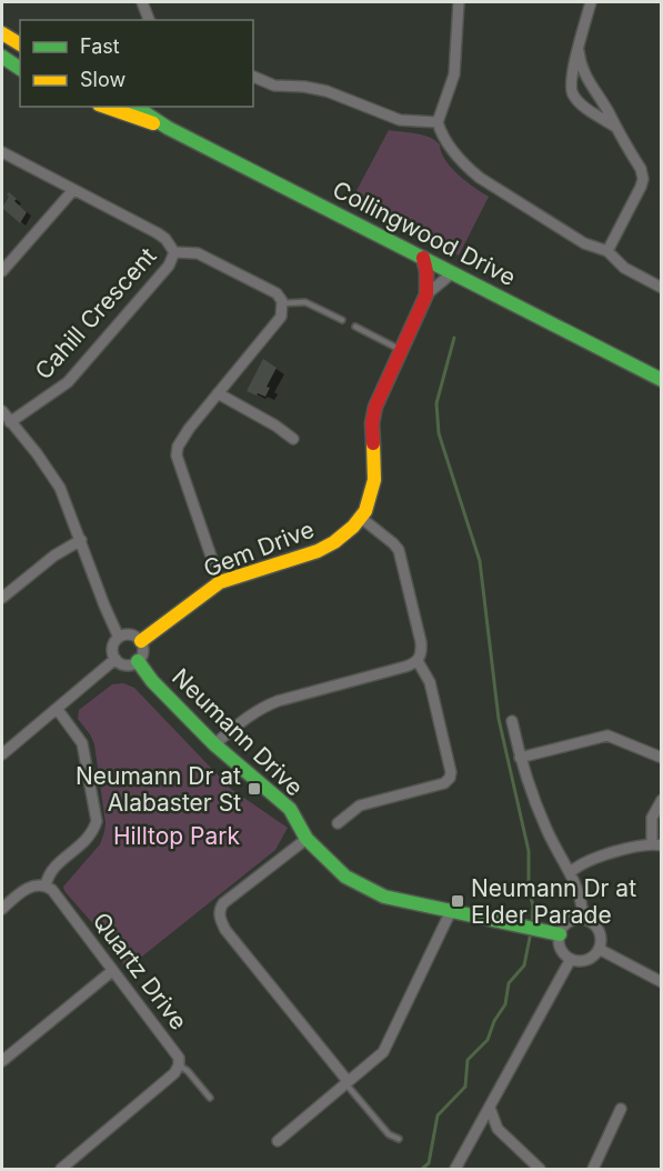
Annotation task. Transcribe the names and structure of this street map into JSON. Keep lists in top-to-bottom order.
{
  "streets": {
    "street": [
      "Collingwood Drive",
      "Cahill Crescent",
      "Gem Drive",
      "Neumann Drive",
      "Quartz Drive"
    ]
  },
  "crossings": [
    ["Collingwood Drive", "Gem Drive"],
    ["Gem Drive", "Neumann Drive"]
  ],
  "parks": ["Hilltop Park"],
  "places": {
    "transit": ["Neumann Dr at Alabaster St", "Neumann Dr at Elder Parade"]
  },
  "legend": ["Fast", "Slow"]
}
